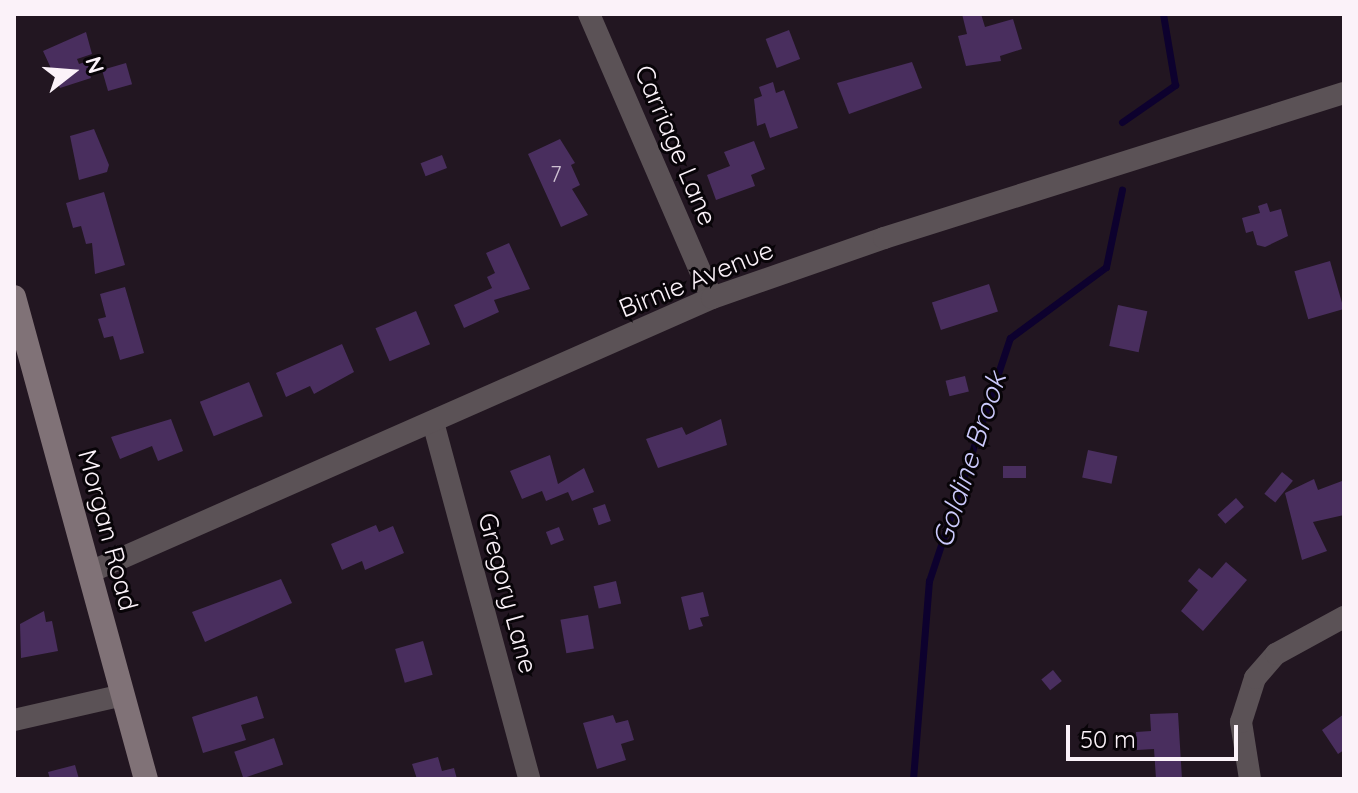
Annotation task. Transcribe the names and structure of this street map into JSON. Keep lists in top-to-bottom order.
{
  "streets": {
    "main road": ["Morgan Road"],
    "street": ["Carriage Lane", "Birnie Avenue", "Gregory Lane"]
  },
  "crossings": [
    ["Carriage Lane", "Birnie Avenue"],
    ["Birnie Avenue", "Morgan Road"],
    ["Birnie Avenue", "Gregory Lane"]
  ],
  "water": ["Goldine Brook"],
  "house_numbers": ["7"],
  "scale_bar": "50 m",
  "north": "right"
}
